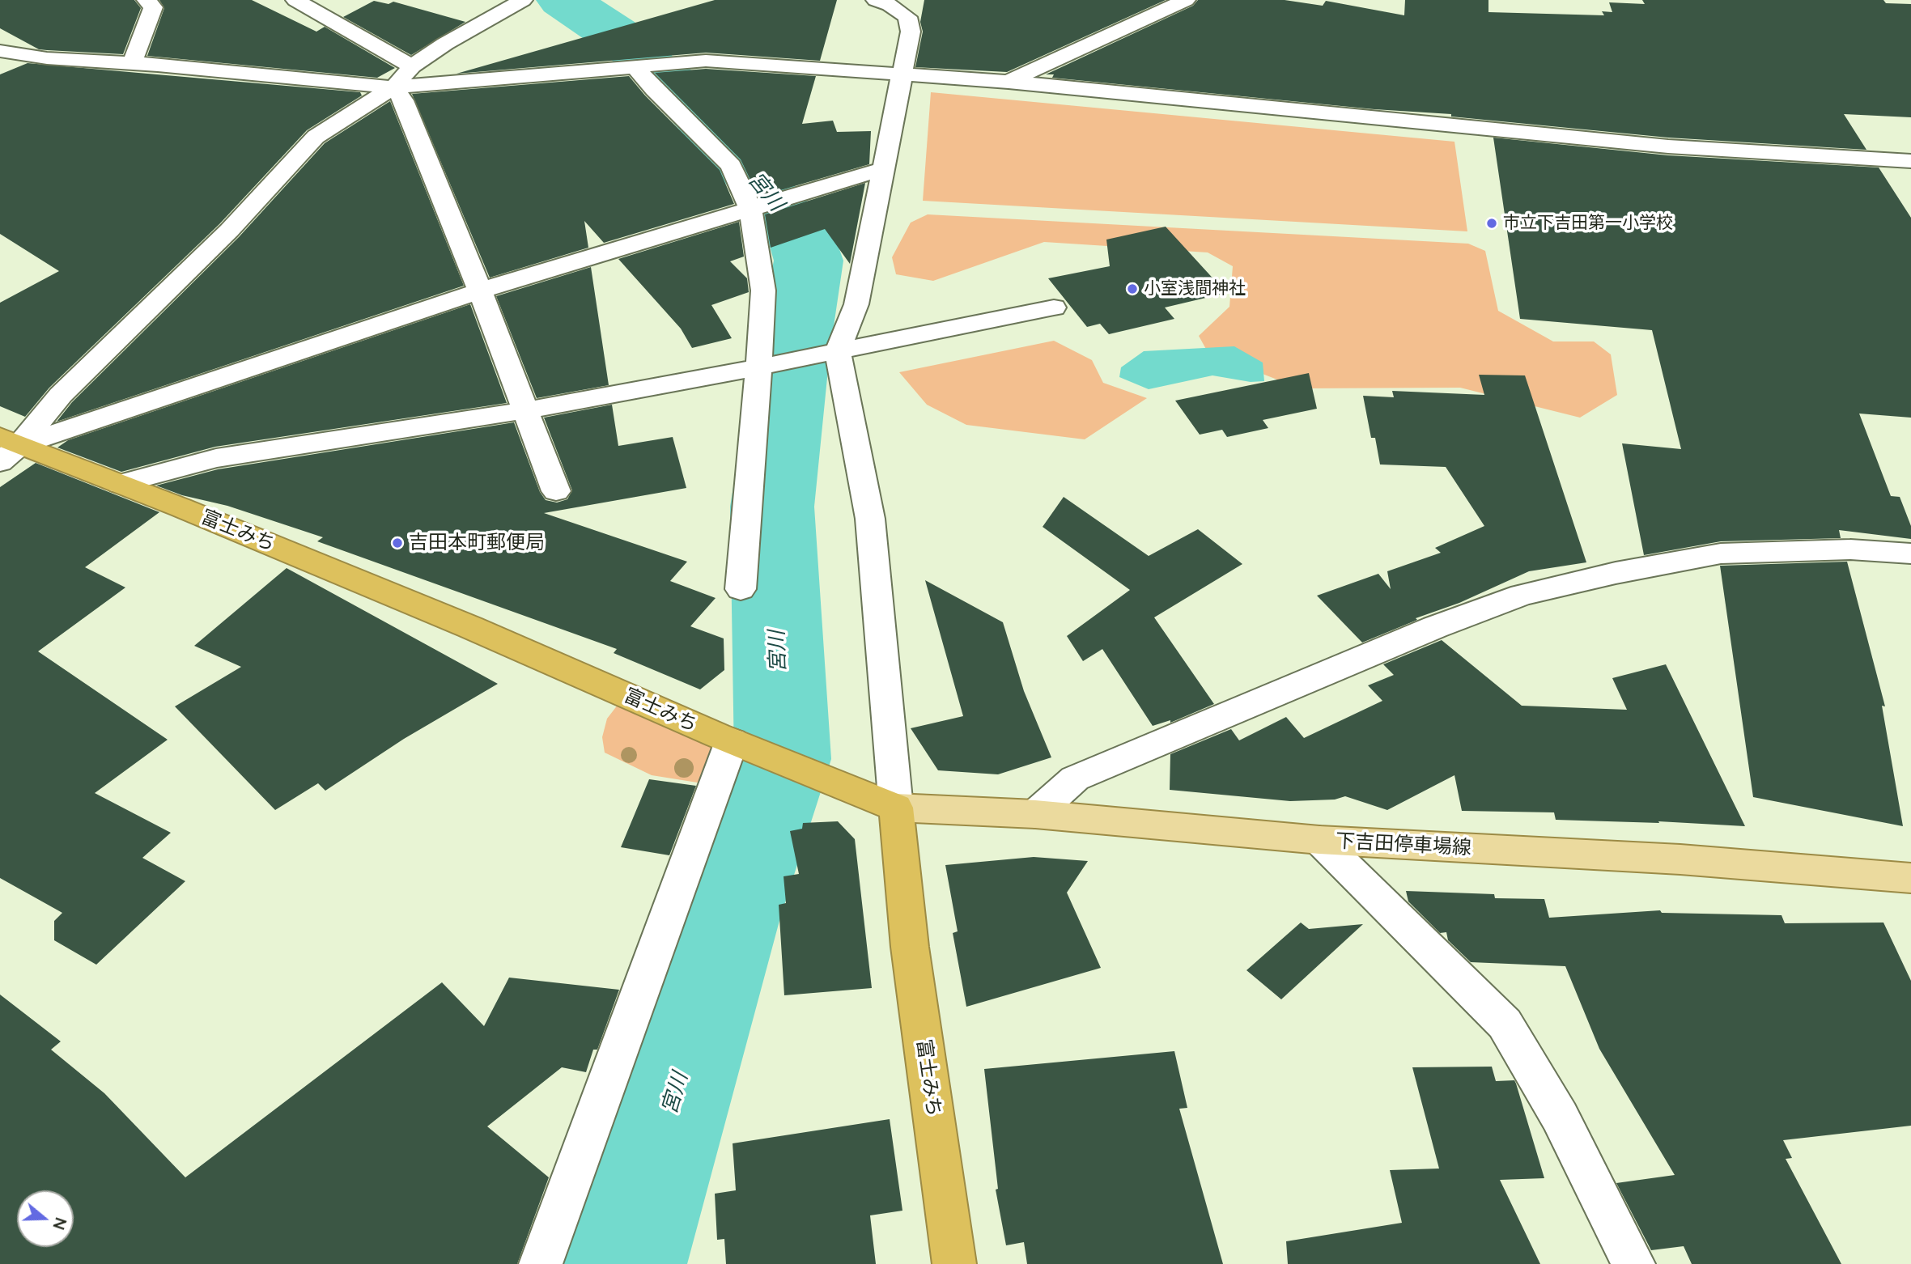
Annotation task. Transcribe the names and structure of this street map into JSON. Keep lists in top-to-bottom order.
{
  "streets": {
    "highway": ["富士みち"],
    "main road": ["下吉田停車場線"]
  },
  "crossings": [
    ["富士みち", "下吉田停車場線"]
  ],
  "water": ["宮川"],
  "places": ["市立下吉田第一小学校", "小室浅間神社", "吉田本町郵便局"],
  "north": "right"
}
